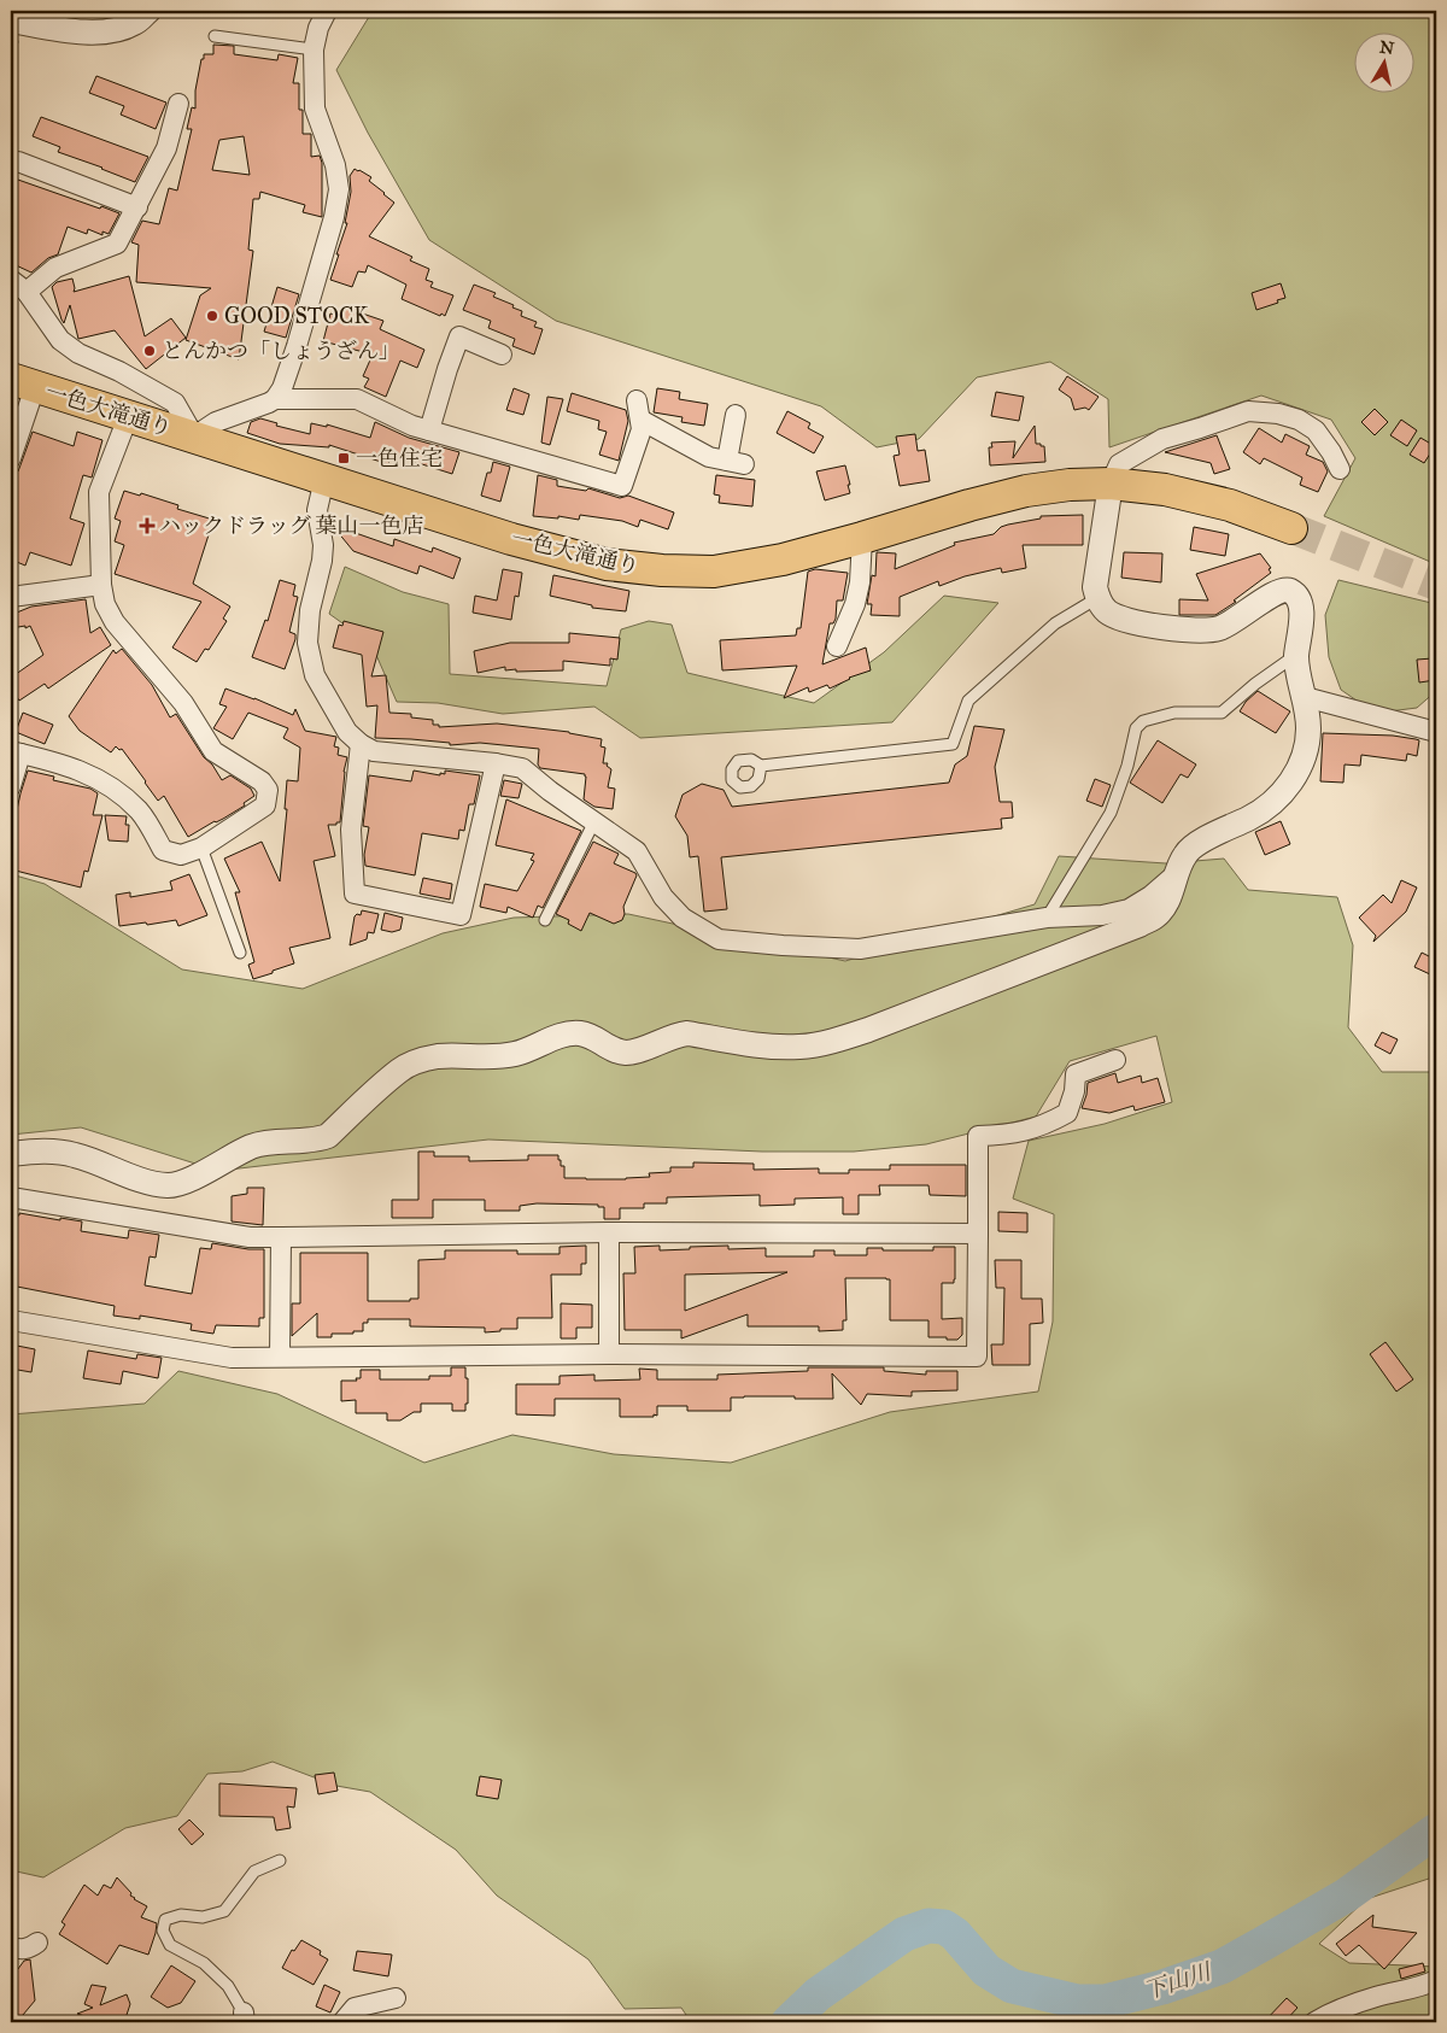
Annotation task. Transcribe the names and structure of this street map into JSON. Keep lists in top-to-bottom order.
{
  "streets": {
    "main road": ["一色大滝通り"]
  },
  "water": ["下山川"],
  "places": {
    "other": ["GOOD STOCK", "とんかつ「しょうざん」"],
    "transit": ["一色住宅"],
    "health": ["ハックドラッグ 葉山一色店"]
  },
  "north": "top"
}
